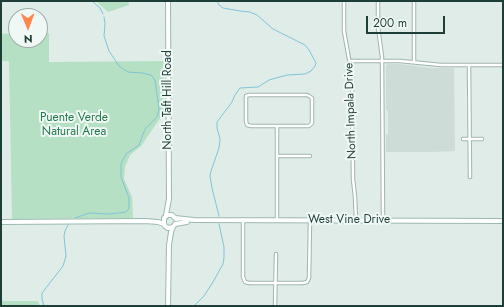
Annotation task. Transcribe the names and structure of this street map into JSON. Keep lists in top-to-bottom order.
{
  "streets": {
    "street": ["North Taft Hill Road", "North Impala Drive", "West Vine Drive"]
  },
  "crossings": [
    ["North Taft Hill Road", "West Vine Drive"],
    ["North Impala Drive", "West Vine Drive"]
  ],
  "parks": ["Puente Verde Natural Area"],
  "scale_bar": "200 m",
  "north": "bottom"
}
